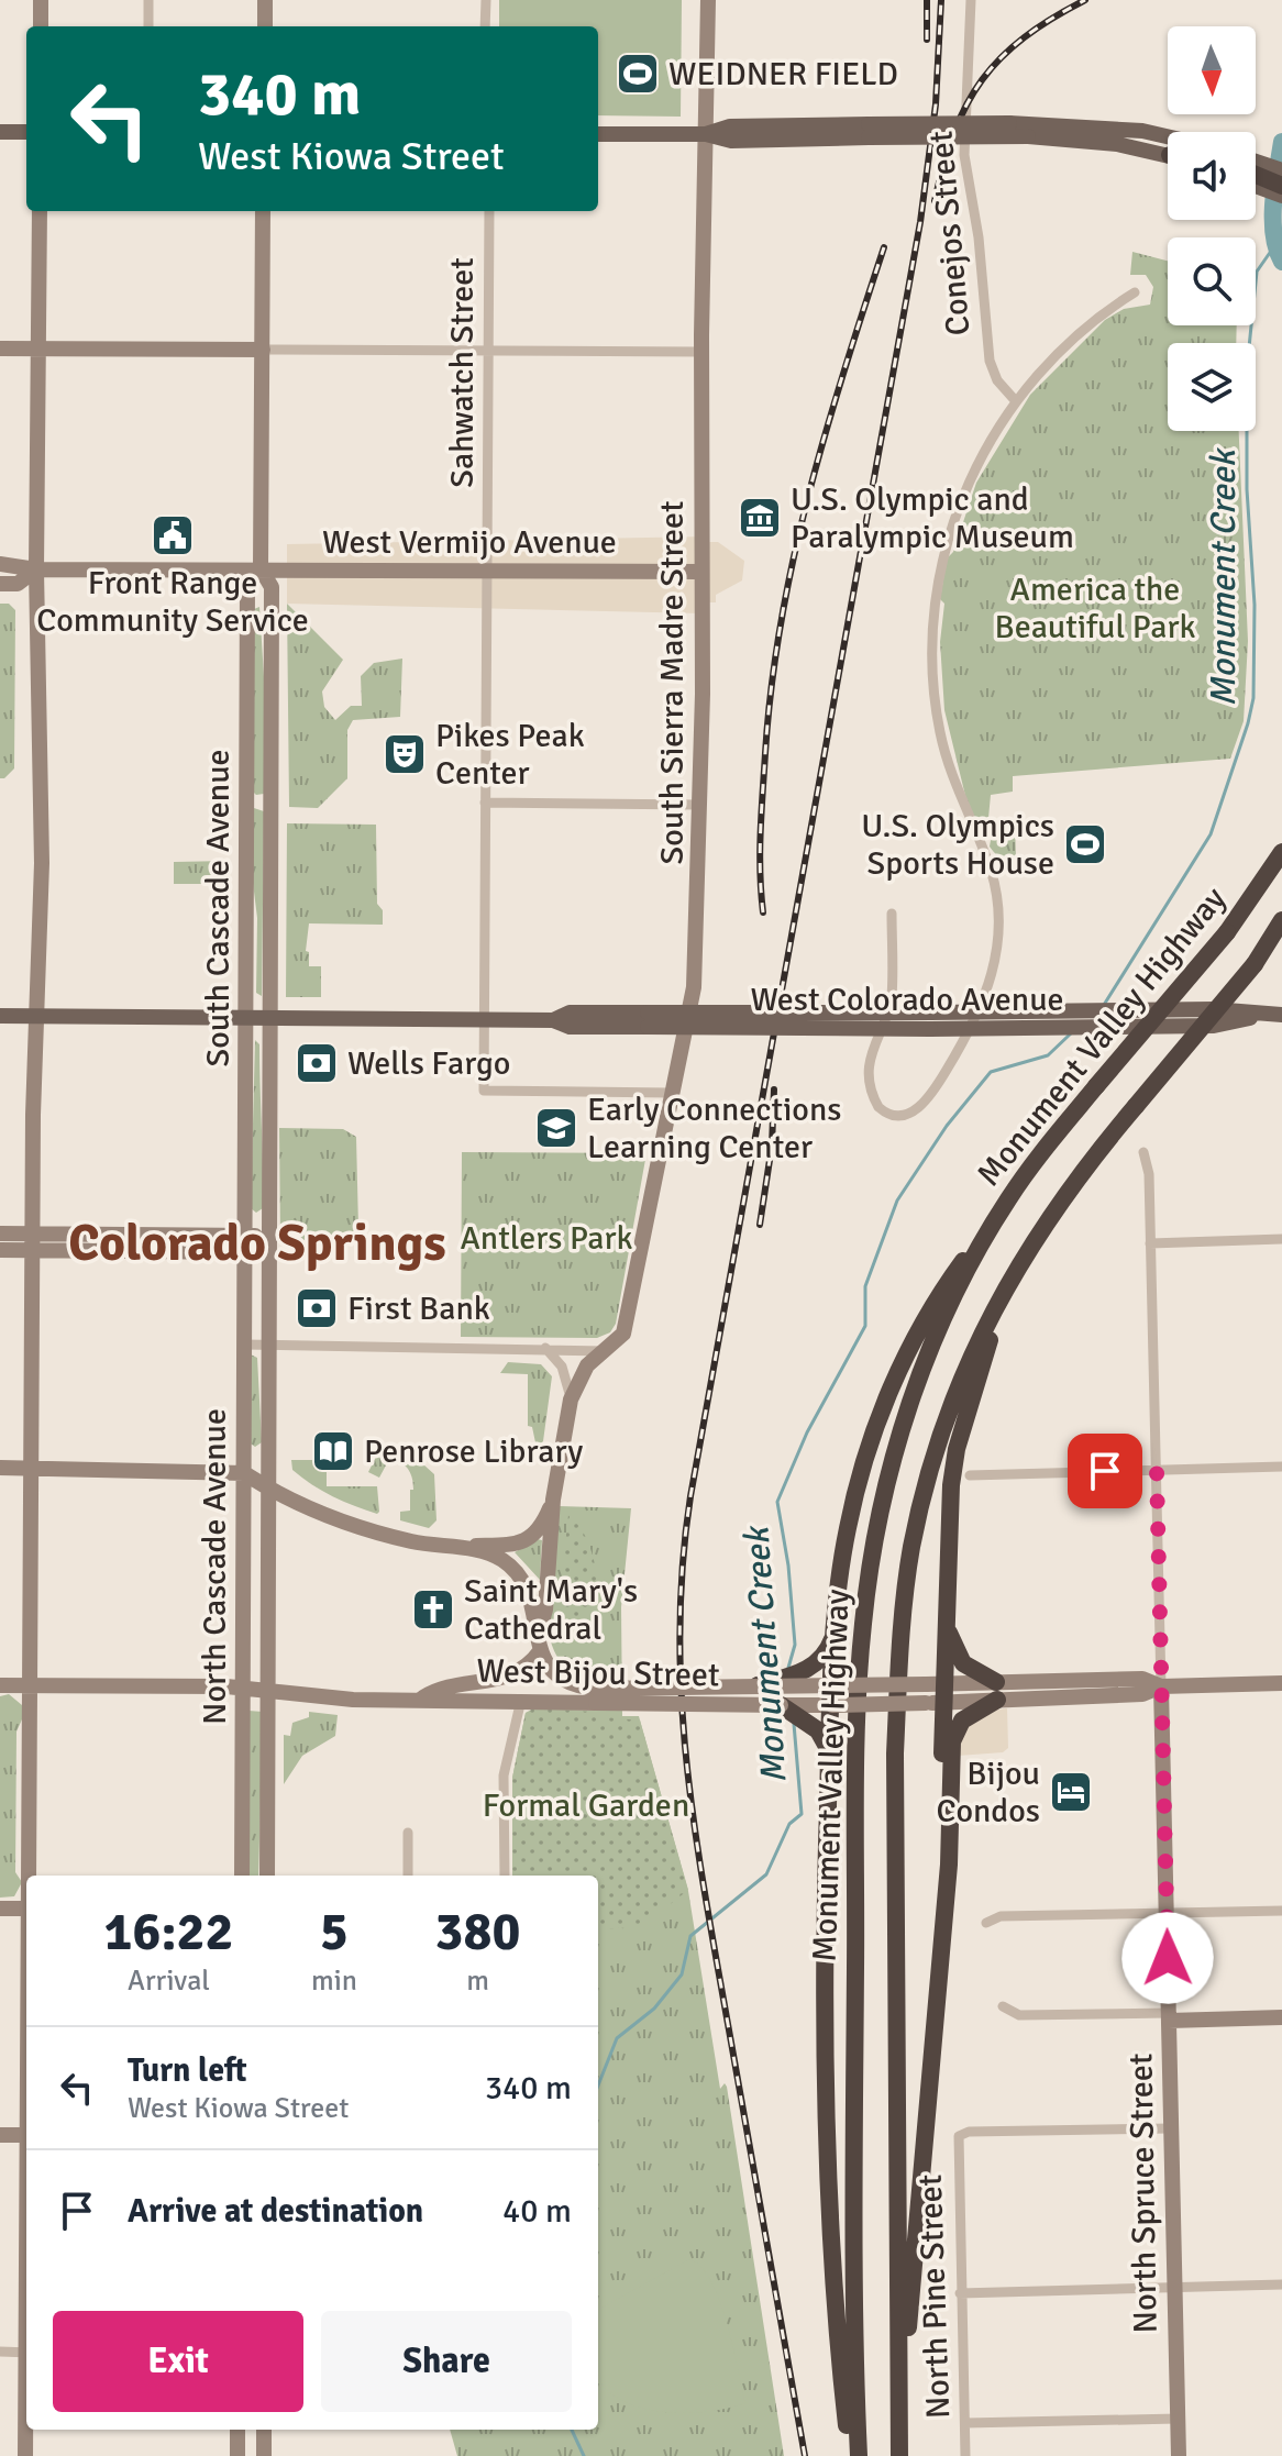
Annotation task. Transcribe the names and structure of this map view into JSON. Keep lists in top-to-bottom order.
{
  "streets": {
    "highway": ["Monument Valley Highway"],
    "main road": ["West Colorado Avenue"],
    "street": [
      "Conejos Street",
      "Sahwatch Street",
      "West Vermijo Avenue",
      "South Sierra Madre Street",
      "South Cascade Avenue",
      "North Cascade Avenue",
      "West Bijou Street",
      "North Spruce Street",
      "North Pine Street"
    ]
  },
  "crossings": [
    ["Sahwatch Street", "West Vermijo Avenue"],
    ["Sahwatch Street", "West Colorado Avenue"],
    ["West Vermijo Avenue", "South Sierra Madre Street"],
    ["West Vermijo Avenue", "South Cascade Avenue"],
    ["South Cascade Avenue", "West Colorado Avenue"],
    ["South Cascade Avenue", "North Cascade Avenue"],
    ["North Cascade Avenue", "West Bijou Street"],
    ["West Bijou Street", "North Spruce Street"],
    ["North Spruce Street", "North Pine Street"]
  ],
  "districts": ["Colorado Springs"],
  "water": ["Monument Creek"],
  "parks": ["America the Beautiful Park", "Antlers Park", "Formal Garden"],
  "places": {
    "sports": ["WEIDNER FIELD", "U.S. Olympics Sports House"],
    "museum": ["U.S. Olympic and Paralympic Museum"],
    "public building": ["Front Range Community Service"],
    "theatre": ["Pikes Peak Center"],
    "bank": ["Wells Fargo", "First Bank"],
    "school or university": ["Early Connections Learning Center"],
    "library": ["Penrose Library"],
    "church": ["Saint Mary's Cathedral"],
    "hotel": ["Bijou Condos"]
  },
  "north": "bottom",
  "page": {
    "turn": ["340 m", "West Kiowa Street"],
    "eta": [
      "16:22",
      "Arrival",
      "5",
      "min",
      "380",
      "m"
    ],
    "list": [
      {
        "name": "Turn left",
        "note": "West Kiowa Street",
        "value": "340 m"
      },
      {
        "name": "Arrive at destination",
        "value": "40 m"
      }
    ],
    "buttons": ["Exit", "Share"]
  }
}
